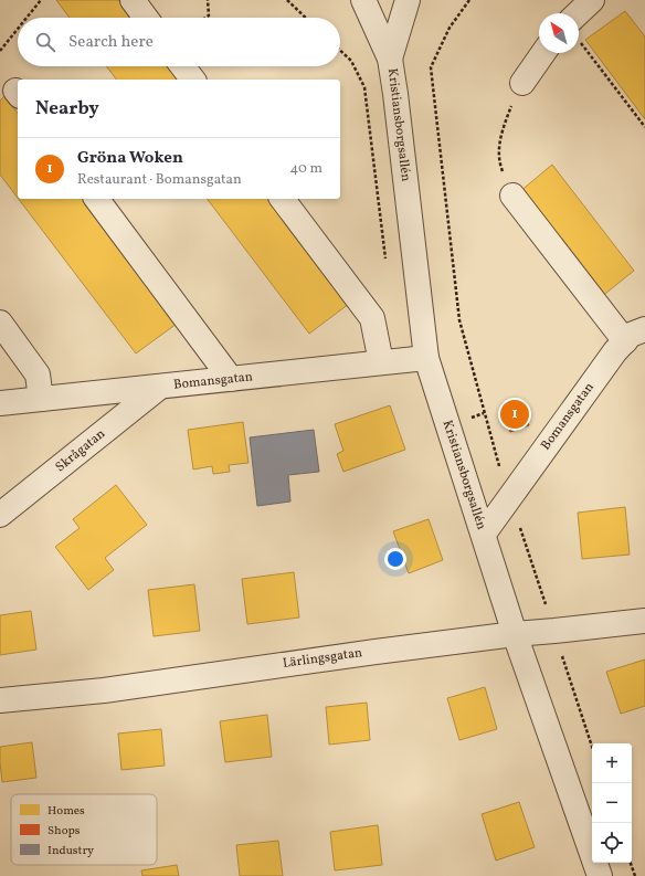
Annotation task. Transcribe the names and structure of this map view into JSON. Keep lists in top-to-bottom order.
{
  "streets": {
    "street": [
      "Kristiansborgsallén",
      "Bomansgatan",
      "Skrågatan",
      "Lärlingsgatan"
    ]
  },
  "crossings": [
    ["Kristiansborgsallén", "Bomansgatan"],
    ["Kristiansborgsallén", "Lärlingsgatan"],
    ["Bomansgatan", "Skrågatan"]
  ],
  "legend": ["Homes", "Shops", "Industry"],
  "north": "top left",
  "page": {
    "search": "Search here",
    "heading": "Nearby",
    "list": [
      {
        "mark": "1",
        "name": "Gröna Woken",
        "note": "Restaurant · Bomansgatan",
        "value": "40 m"
      }
    ],
    "pins": "1",
    "map_buttons": ["+", "−"]
  }
}
